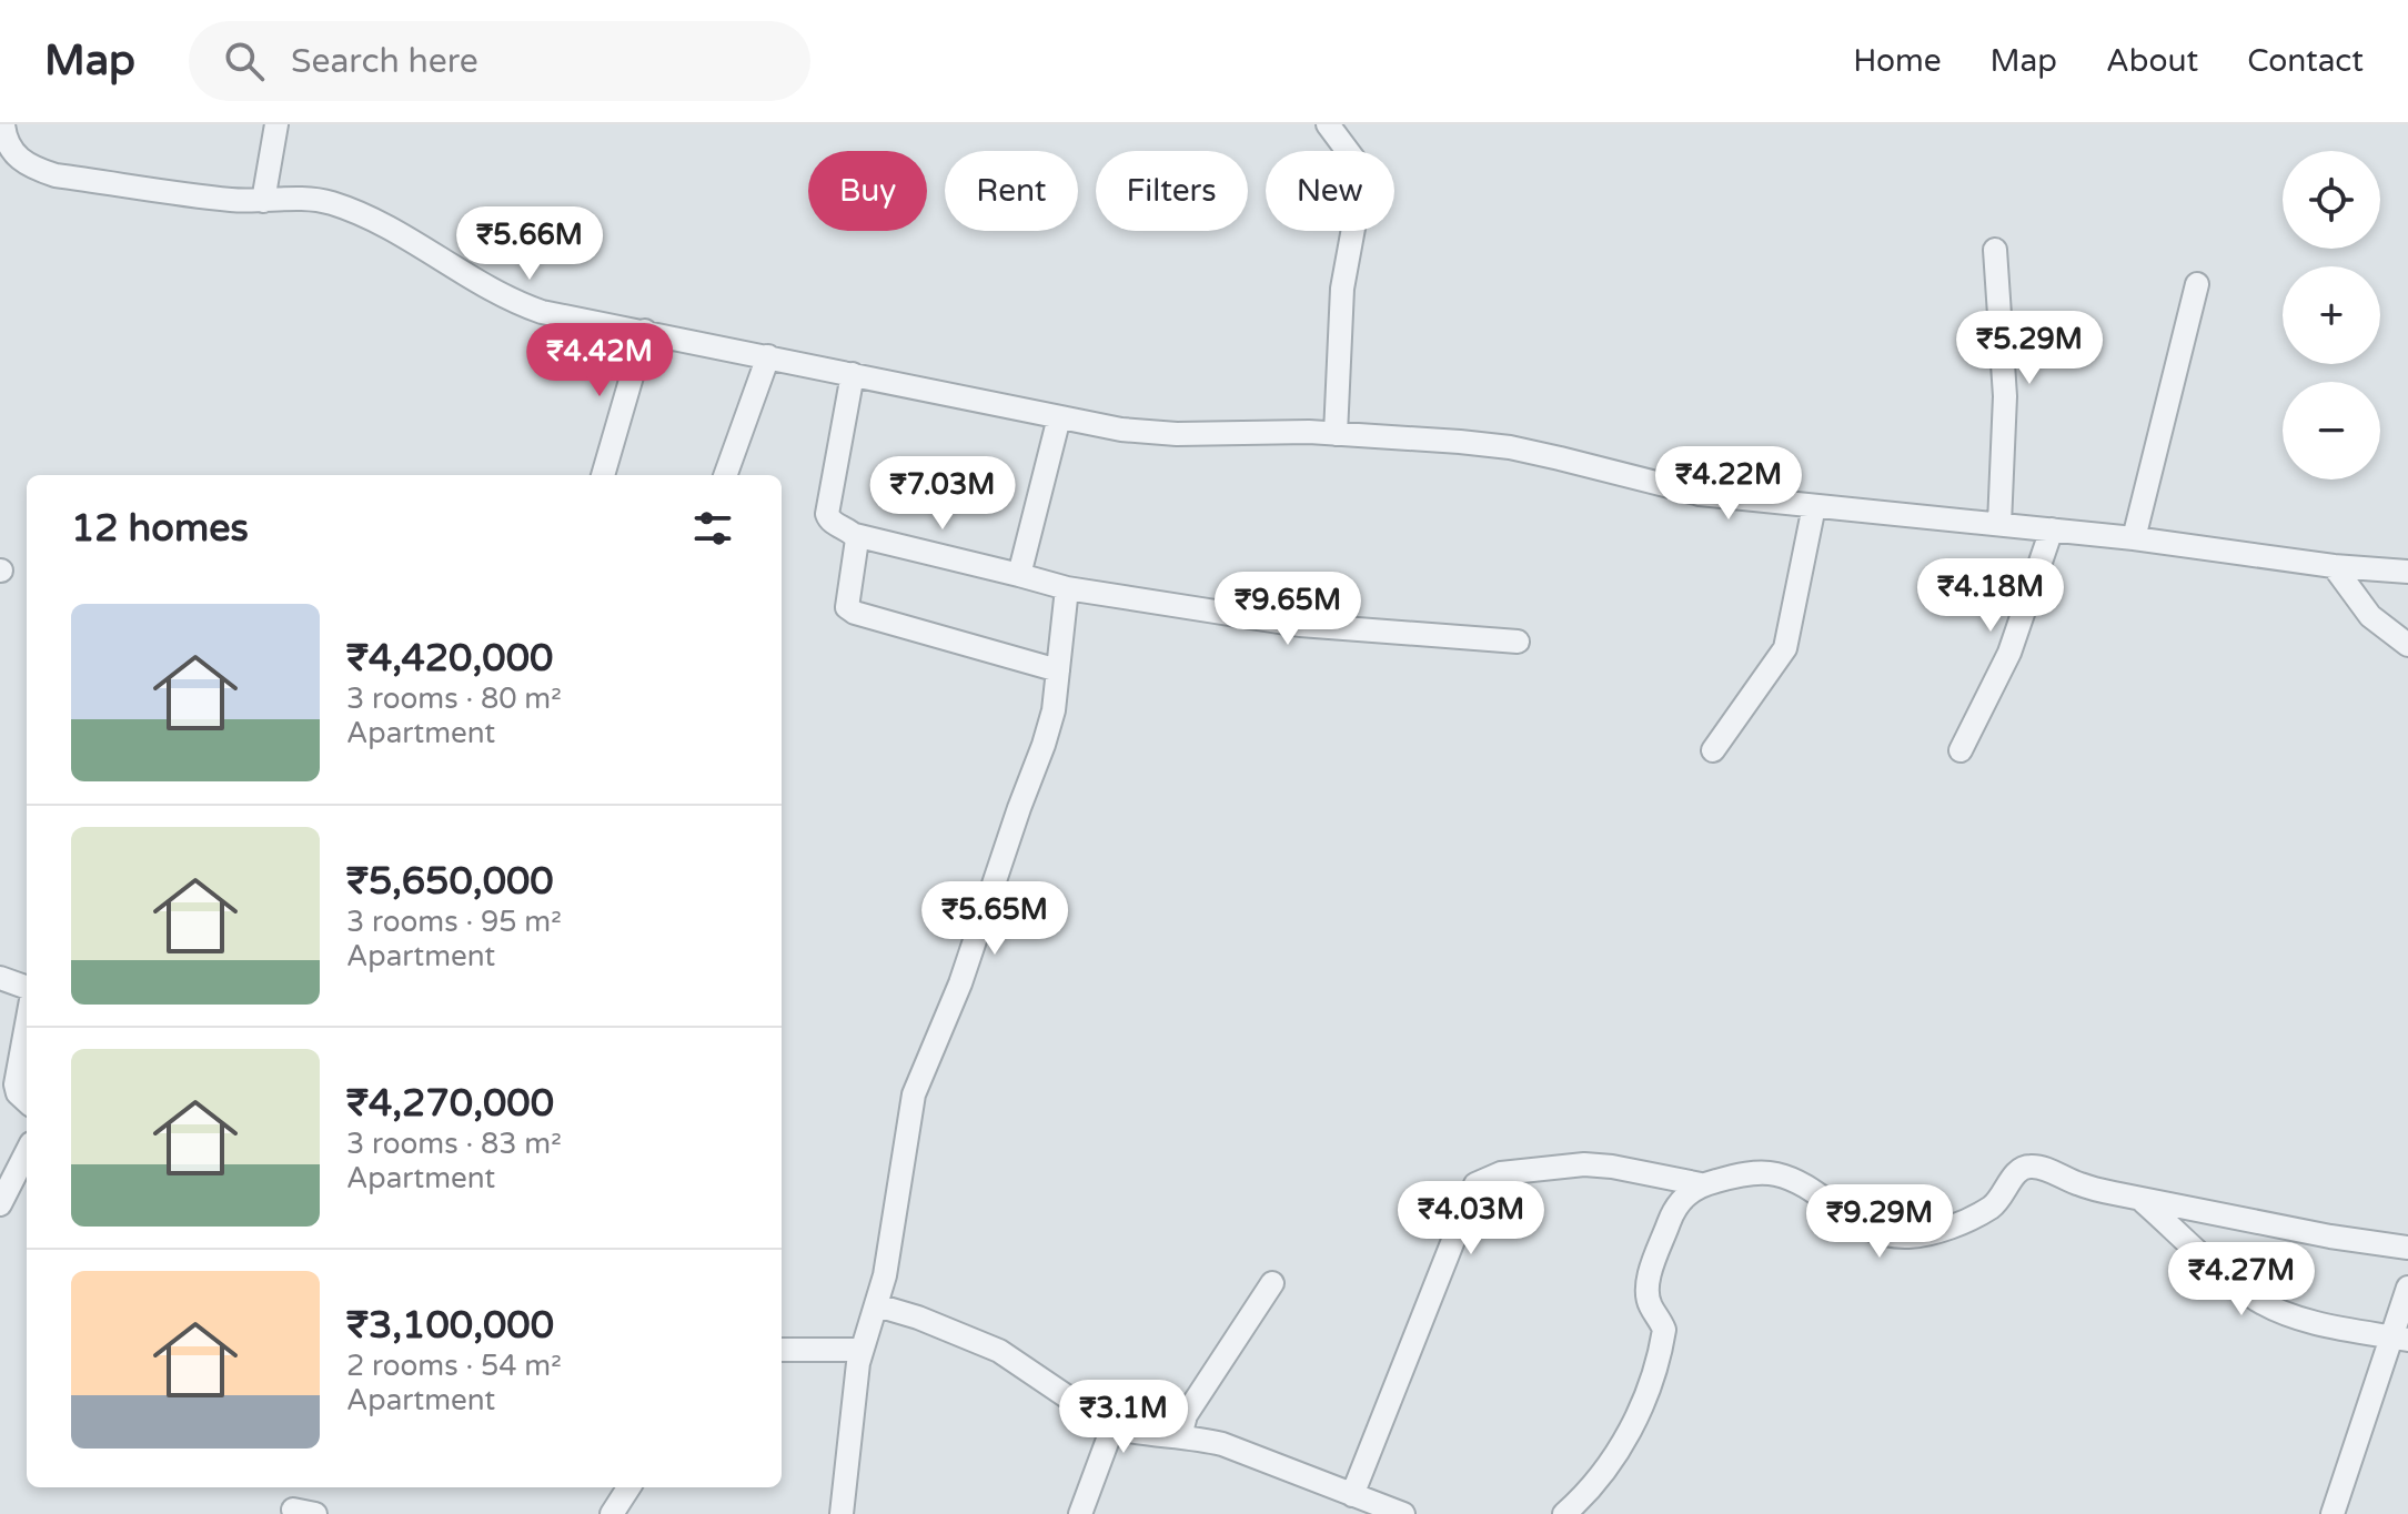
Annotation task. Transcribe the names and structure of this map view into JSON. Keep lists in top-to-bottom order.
{
  "page": {
    "header": "Map",
    "search": "Search here",
    "nav": [
      "Home",
      "Map",
      "About",
      "Contact"
    ],
    "map_buttons": ["+", "−"],
    "chip": [
      "Buy",
      "Rent",
      "Filters",
      "New"
    ],
    "price": [
      "₹5.66M",
      "₹5.29M",
      "₹4.42M",
      "₹4.22M",
      "₹7.03M",
      "₹4.18M",
      "₹9.65M",
      "₹5.65M",
      "₹4.03M",
      "₹9.29M",
      "₹4.27M",
      "₹3.1M"
    ],
    "heading": "12 homes",
    "list": [
      {
        "name": "₹4,420,000",
        "note": "3 rooms · 80 m² · Apartment"
      },
      {
        "name": "₹5,650,000",
        "note": "3 rooms · 95 m² · Apartment"
      },
      {
        "name": "₹4,270,000",
        "note": "3 rooms · 83 m² · Apartment"
      },
      {
        "name": "₹3,100,000",
        "note": "2 rooms · 54 m² · Apartment"
      }
    ]
  }
}
